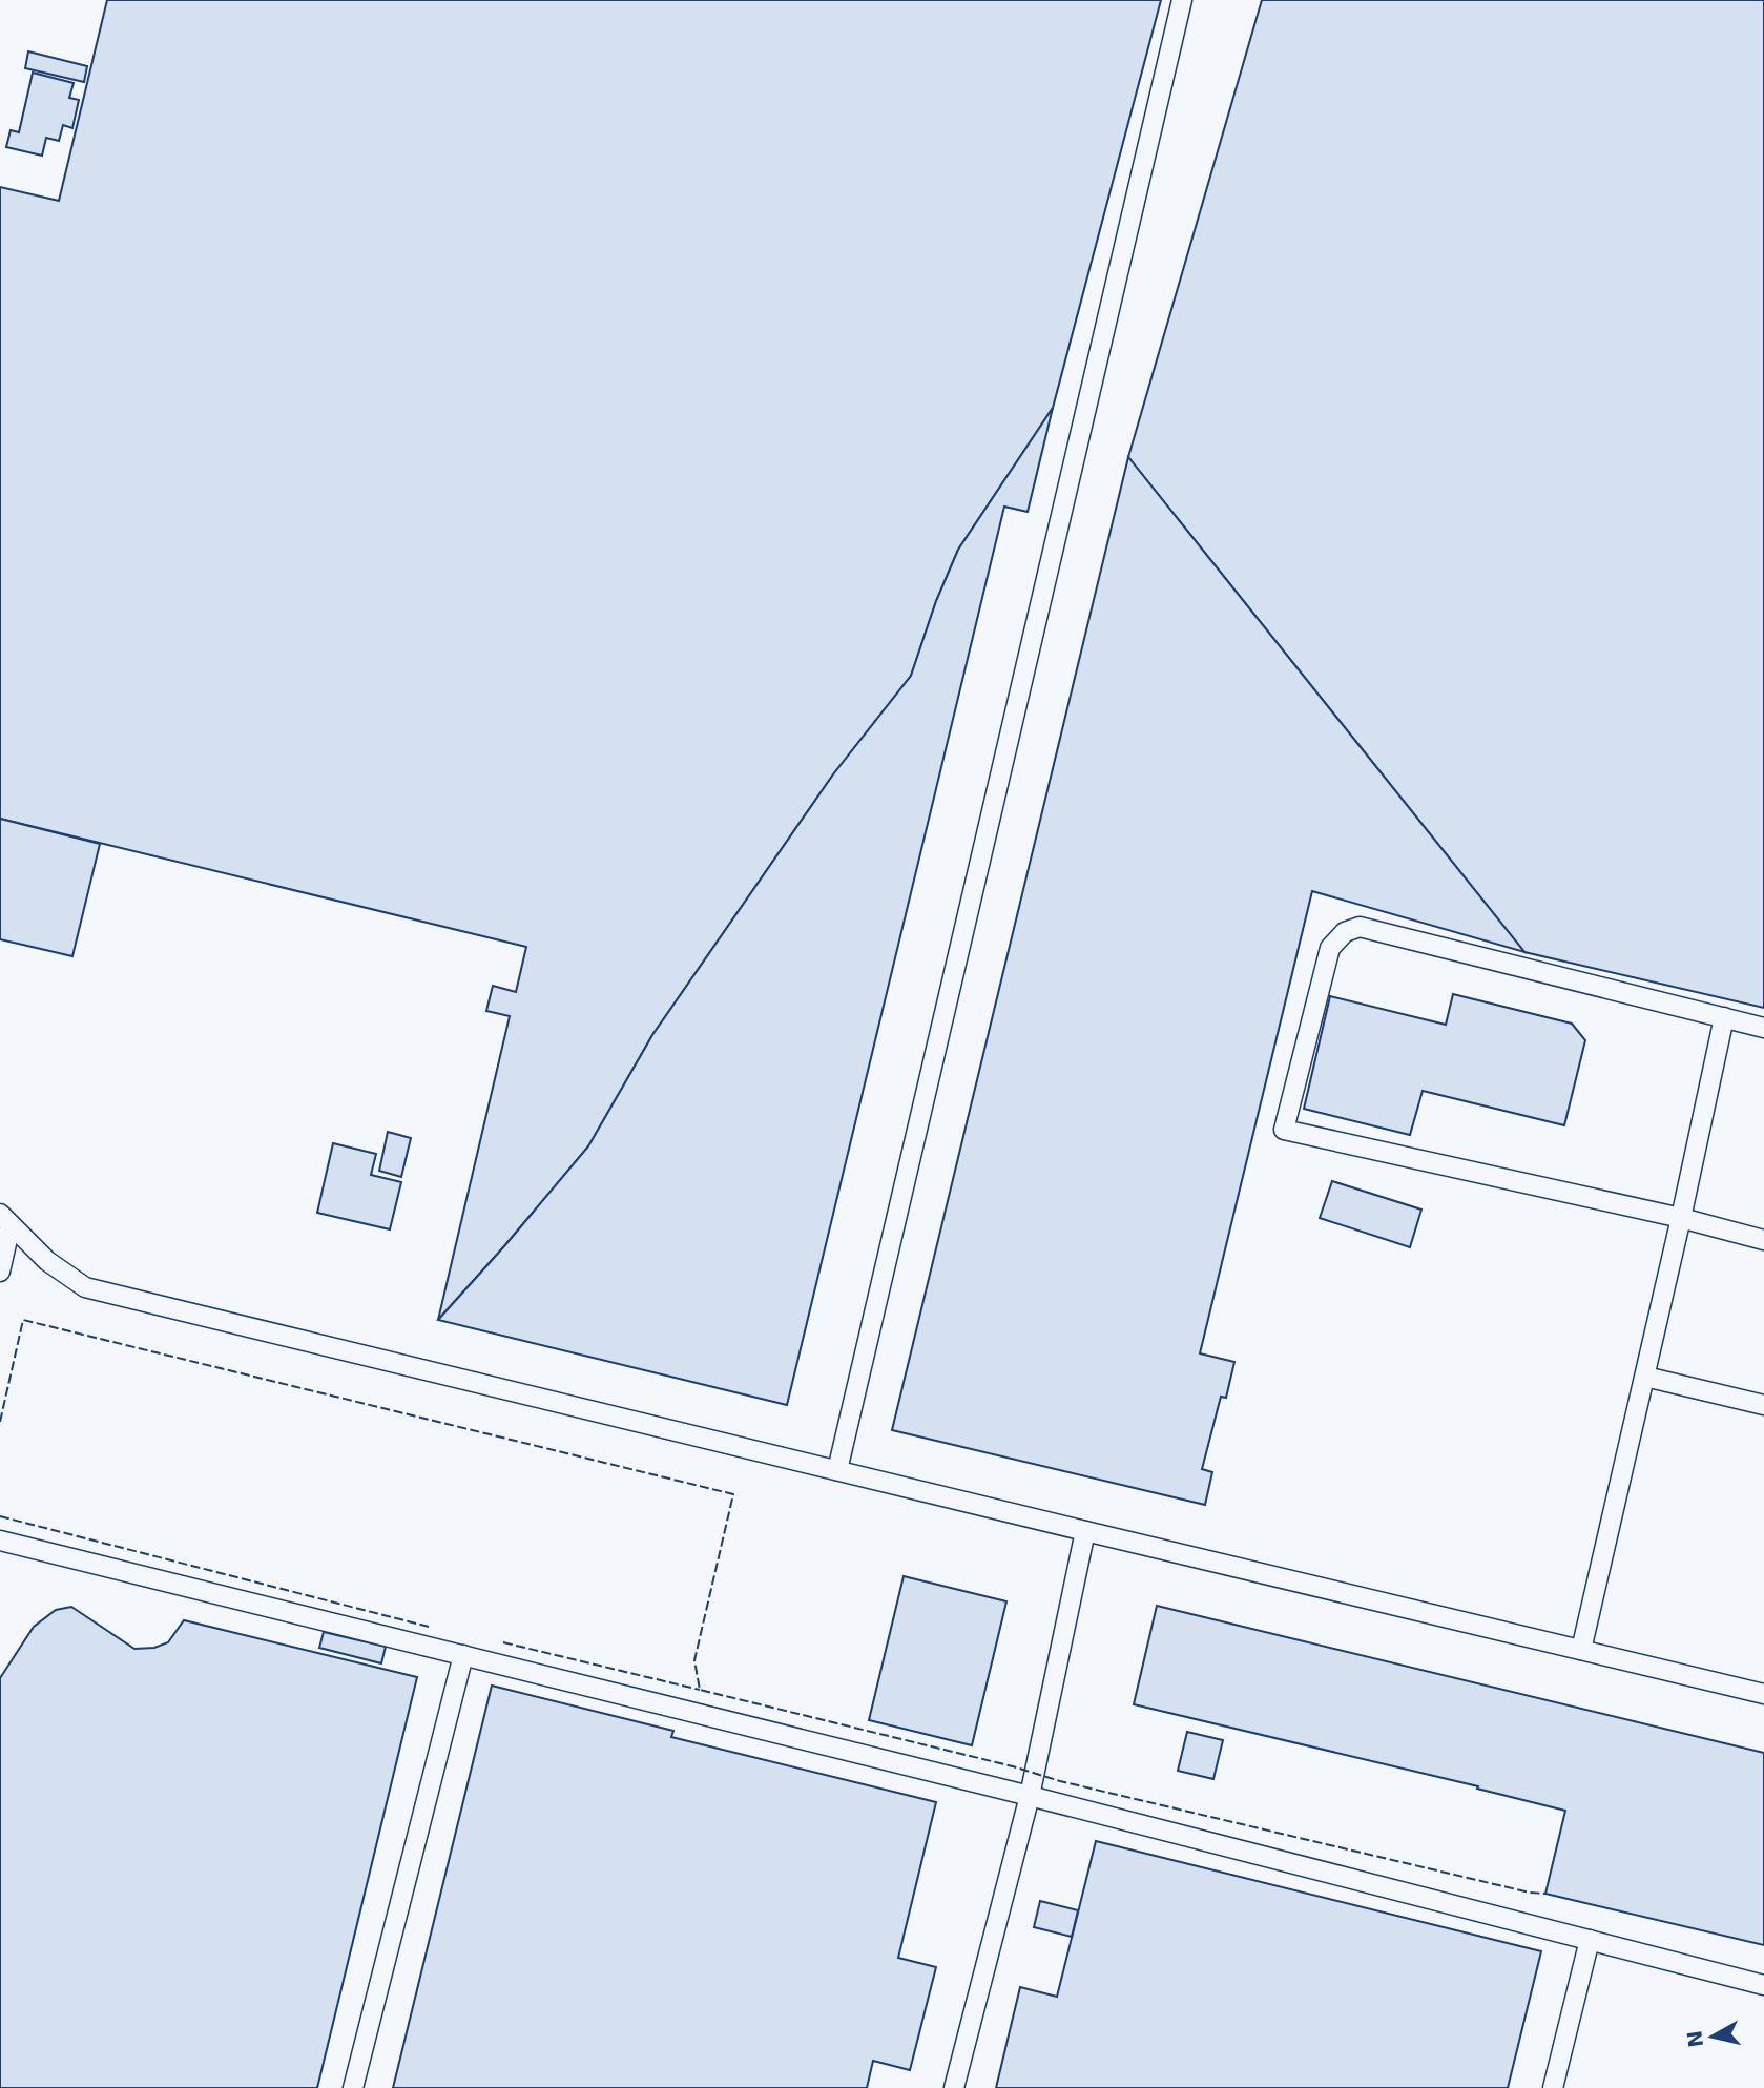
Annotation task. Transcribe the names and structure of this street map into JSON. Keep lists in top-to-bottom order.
{
  "north": "left"
}
